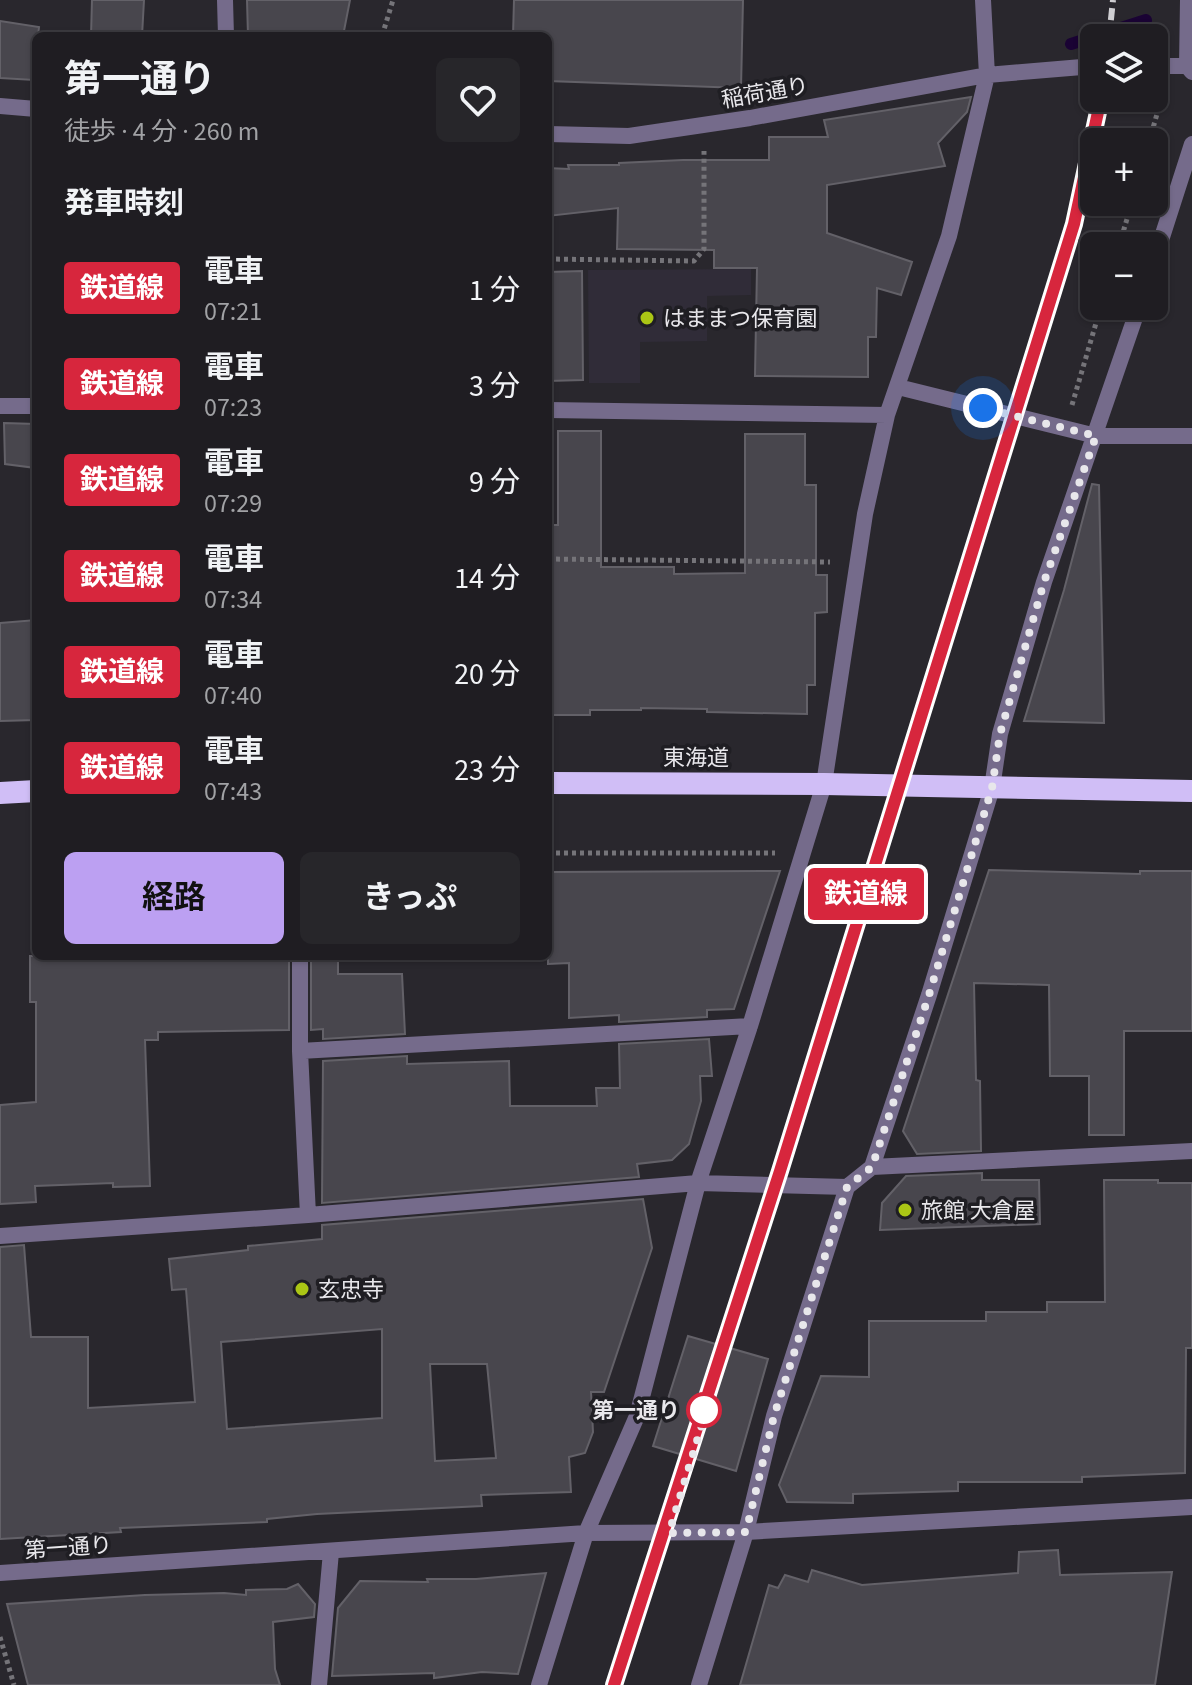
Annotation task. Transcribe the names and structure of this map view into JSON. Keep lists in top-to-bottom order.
{
  "streets": {
    "highway": ["東海道"],
    "street": ["稲荷通り", "第一通り"]
  },
  "places": [
    "はままつ保育園",
    "旅館 大倉屋",
    "玄忠寺",
    "第一通り"
  ],
  "page": {
    "on_map": "鉄道線",
    "map_buttons": ["+", "−"],
    "heading": [
      ["第一通り", "徒歩 · 4 分 · 260 m"],
      "発車時刻"
    ],
    "list": [
      {
        "mark": "鉄道線",
        "name": "電車",
        "note": "07:21",
        "value": "1 分"
      },
      {
        "mark": "鉄道線",
        "name": "電車",
        "note": "07:23",
        "value": "3 分"
      },
      {
        "mark": "鉄道線",
        "name": "電車",
        "note": "07:29",
        "value": "9 分"
      },
      {
        "mark": "鉄道線",
        "name": "電車",
        "note": "07:34",
        "value": "14 分"
      },
      {
        "mark": "鉄道線",
        "name": "電車",
        "note": "07:40",
        "value": "20 分"
      },
      {
        "mark": "鉄道線",
        "name": "電車",
        "note": "07:43",
        "value": "23 分"
      }
    ],
    "buttons": ["経路", "きっぷ"]
  }
}
